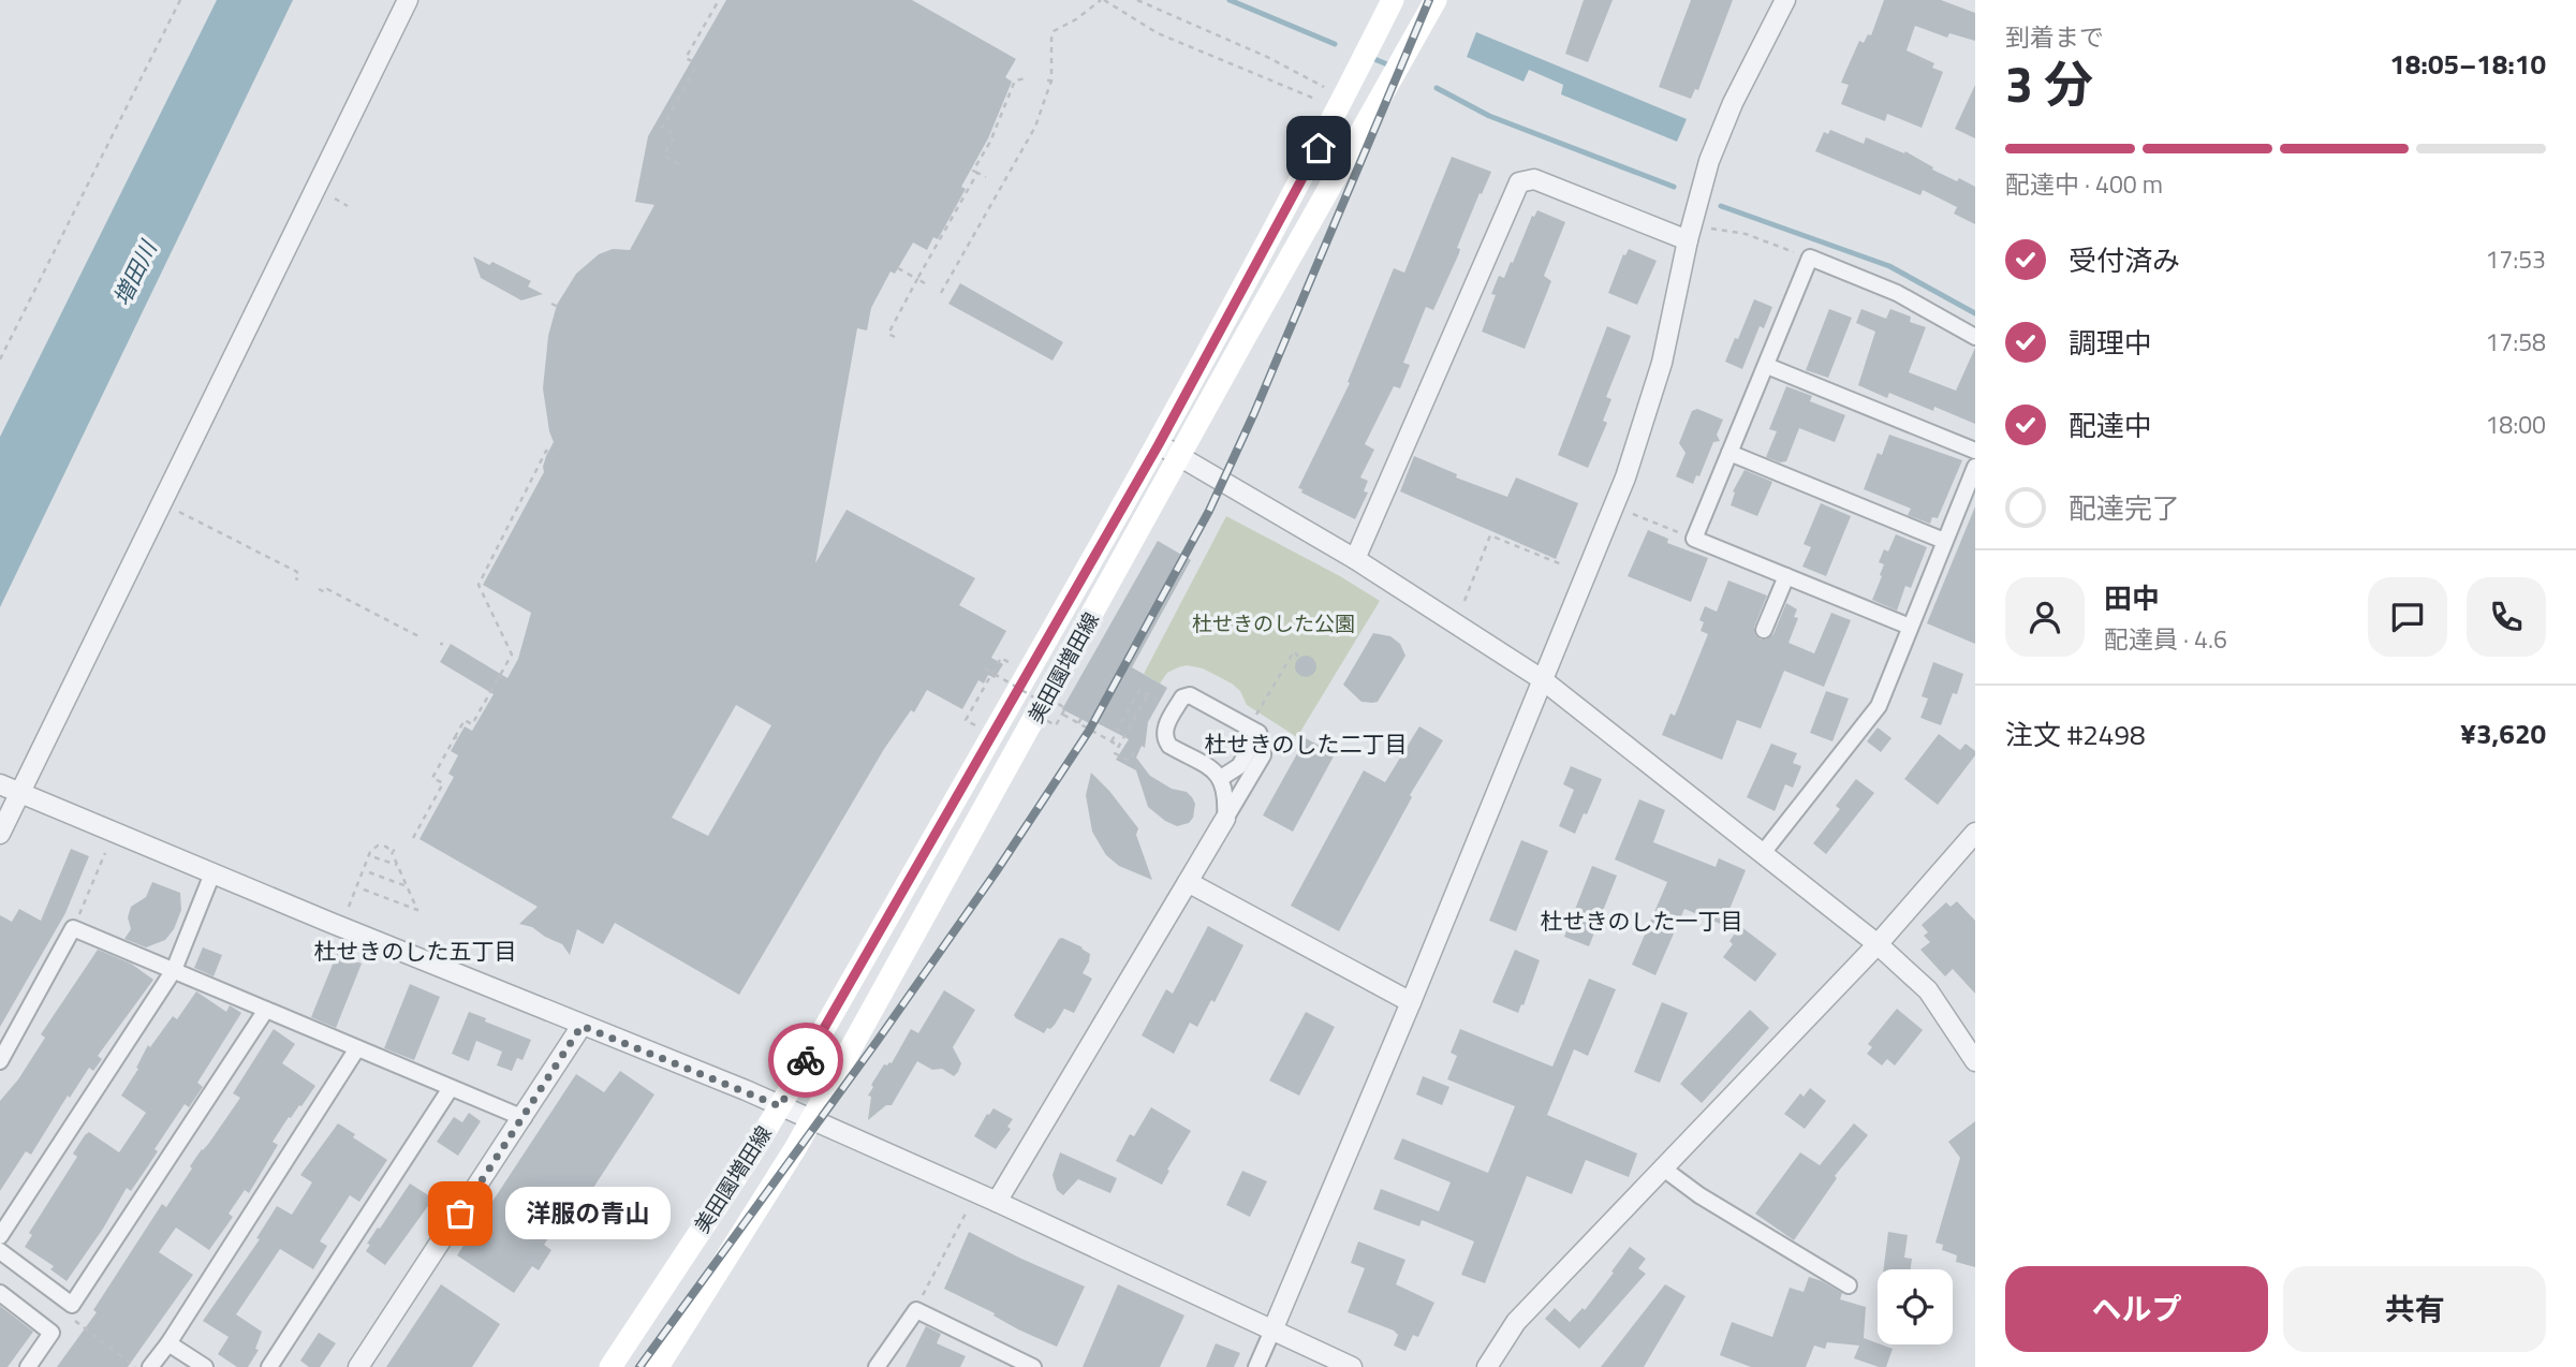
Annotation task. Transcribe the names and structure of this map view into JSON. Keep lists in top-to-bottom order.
{
  "streets": {
    "main road": ["美田園増田線"]
  },
  "districts": ["杜せきのした二丁目", "杜せきのした一丁目", "杜せきのした五丁目"],
  "water": ["増田川"],
  "parks": ["杜せきのした公園"],
  "places": ["洋服の青山"],
  "page": {
    "heading": ["3 分", "到着まで", "18:05–18:10"],
    "panel": [
      "田中",
      "配達員 · 4.6",
      "注文 #2498",
      "¥3,620"
    ],
    "bar": "配達中 · 400 m",
    "list": [
      ["受付済み", "17:53"],
      ["調理中", "17:58"],
      ["配達中", "18:00"],
      "配達完了"
    ],
    "bubble": "洋服の青山",
    "buttons": ["ヘルプ", "共有"]
  }
}
